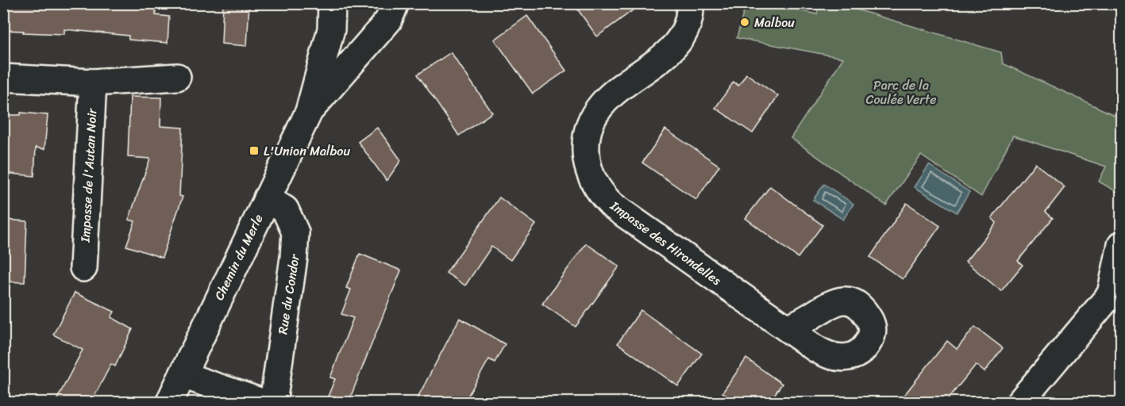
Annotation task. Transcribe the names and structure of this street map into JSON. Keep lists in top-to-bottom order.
{
  "streets": {
    "street": [
      "Impasse de l'Autan Noir",
      "Impasse des Hirondelles",
      "Chemin du Merle",
      "Rue du Condor"
    ]
  },
  "crossings": [
    ["Chemin du Merle", "Rue du Condor"]
  ],
  "parks": ["Parc de la Coulée Verte"],
  "places": {
    "other": ["Malbou"],
    "transit": ["L'Union Malbou"]
  }
}
